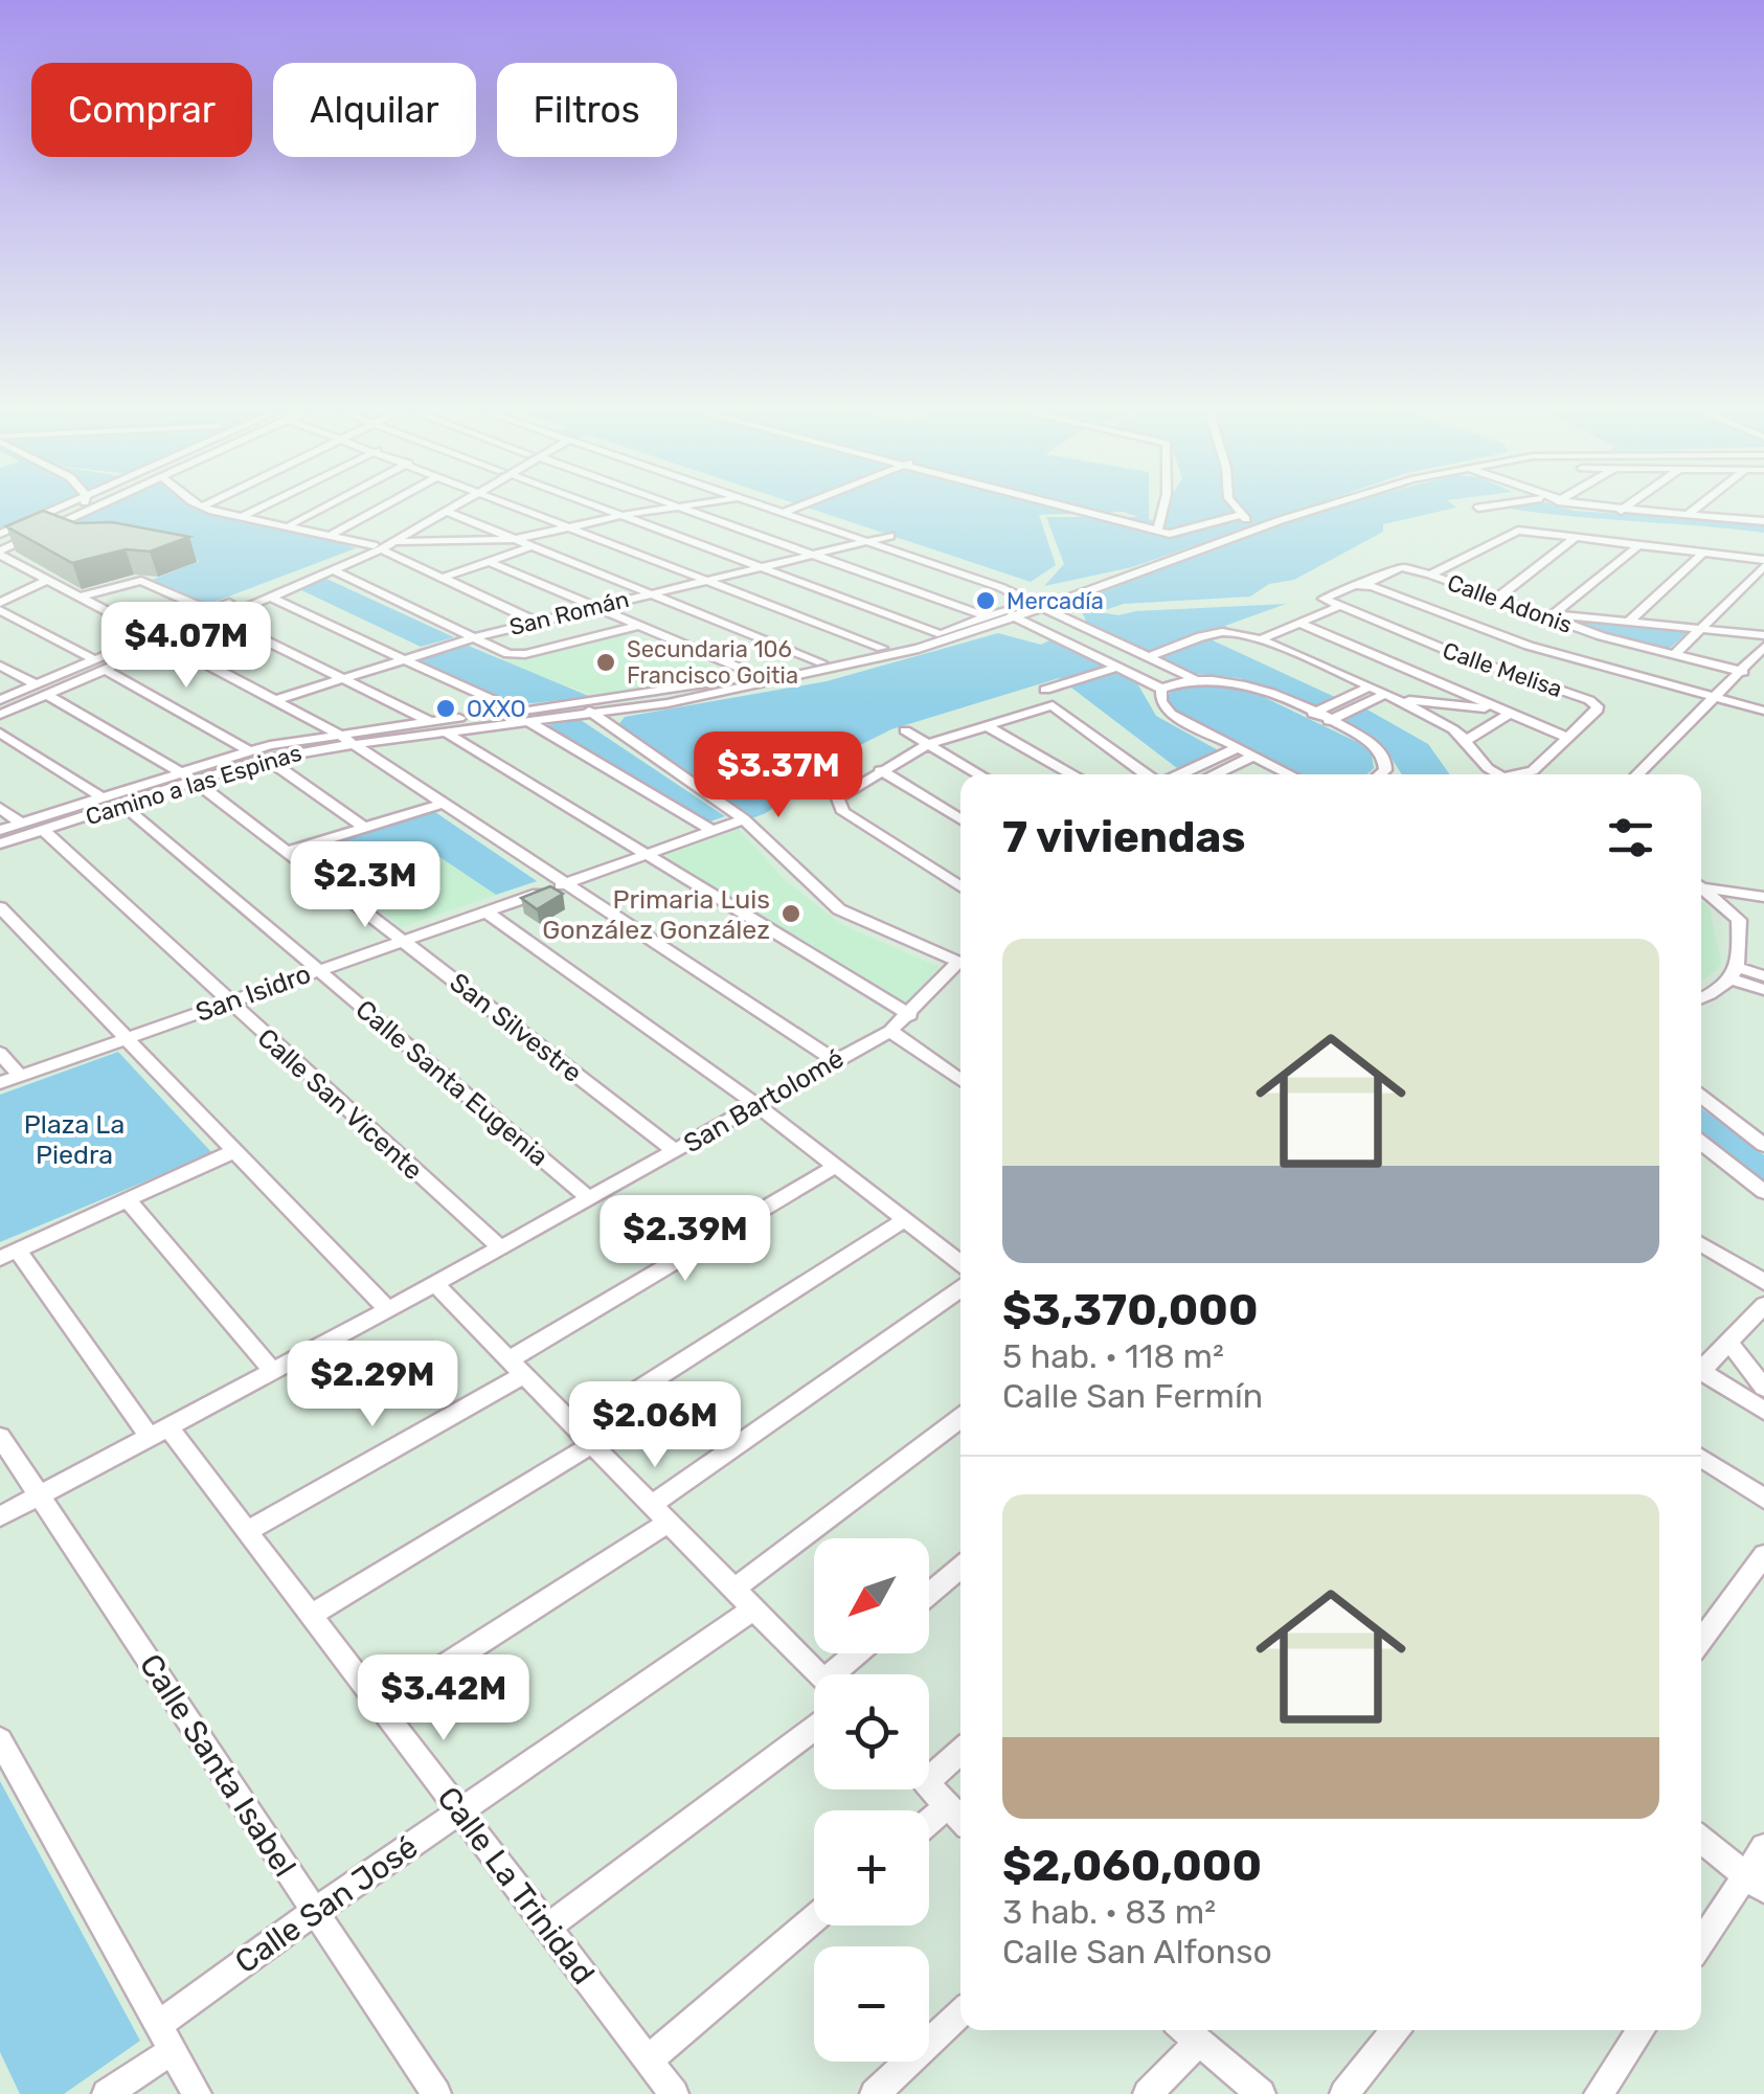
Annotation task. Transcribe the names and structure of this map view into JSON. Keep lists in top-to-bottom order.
{
  "streets": {
    "street": [
      "Calle Adonis",
      "San Román",
      "Calle Melisa",
      "Camino a las Espinas",
      "San Isidro",
      "San Silvestre",
      "Calle Santa Eugenia",
      "San Bartolomé",
      "Calle San Vicente",
      "Calle Santa Isabel",
      "Calle La Trinidad",
      "Calle San José"
    ]
  },
  "crossings": [
    ["Camino a las Espinas", "San Silvestre"],
    ["Camino a las Espinas", "Calle Santa Eugenia"],
    ["Camino a las Espinas", "Calle San Vicente"],
    ["San Isidro", "San Silvestre"],
    ["San Isidro", "Calle Santa Eugenia"],
    ["San Isidro", "Calle San Vicente"],
    ["San Silvestre", "San Bartolomé"],
    ["Calle Santa Eugenia", "San Bartolomé"],
    ["San Bartolomé", "Calle San Vicente"],
    ["San Bartolomé", "Calle Santa Isabel"],
    ["San Bartolomé", "Calle La Trinidad"],
    ["Calle Santa Isabel", "Calle San José"],
    ["Calle La Trinidad", "Calle San José"]
  ],
  "parks": ["Plaza La Piedra"],
  "places": [
    "Mercadía",
    "Secundaria 106 Francisco Goitia",
    "OXXO",
    "Primaria Luis González González"
  ],
  "north": "bottom left",
  "page": {
    "chip": ["Comprar", "Alquilar", "Filtros"],
    "price": [
      "$4.07M",
      "$3.37M",
      "$2.3M",
      "$2.39M",
      "$2.29M",
      "$2.06M",
      "$3.42M"
    ],
    "heading": "7 viviendas",
    "list": [
      {
        "name": "$3,370,000",
        "note": "5 hab. · 118 m² · Calle San Fermín"
      },
      {
        "name": "$2,060,000",
        "note": "3 hab. · 83 m² · Calle San Alfonso"
      }
    ],
    "map_buttons": ["+", "−"]
  }
}
